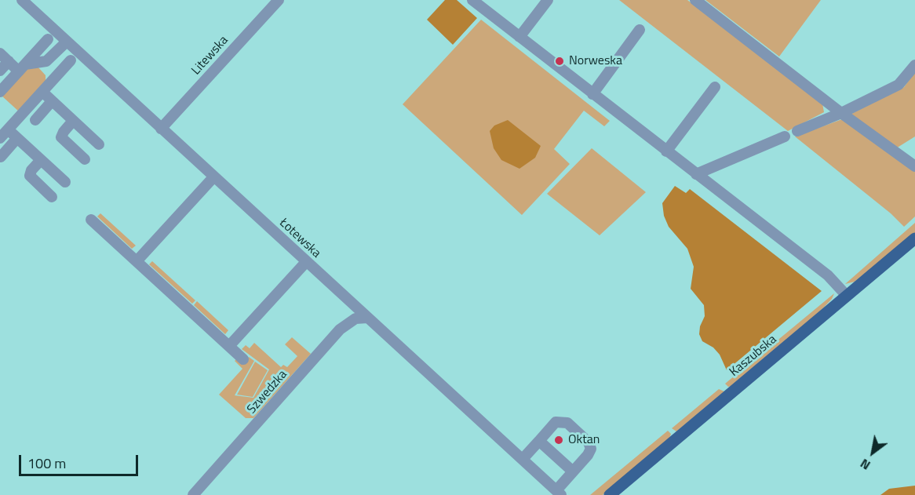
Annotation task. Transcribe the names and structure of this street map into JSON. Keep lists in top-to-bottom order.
{
  "streets": {
    "main road": ["Kaszubska"],
    "street": ["Litewska", "Łotewska", "Szwedzka"]
  },
  "crossings": [
    ["Litewska", "Łotewska"],
    ["Łotewska", "Szwedzka"]
  ],
  "places": ["Norweska", "Oktan"],
  "scale_bar": "100 m",
  "north": "bottom left"
}
